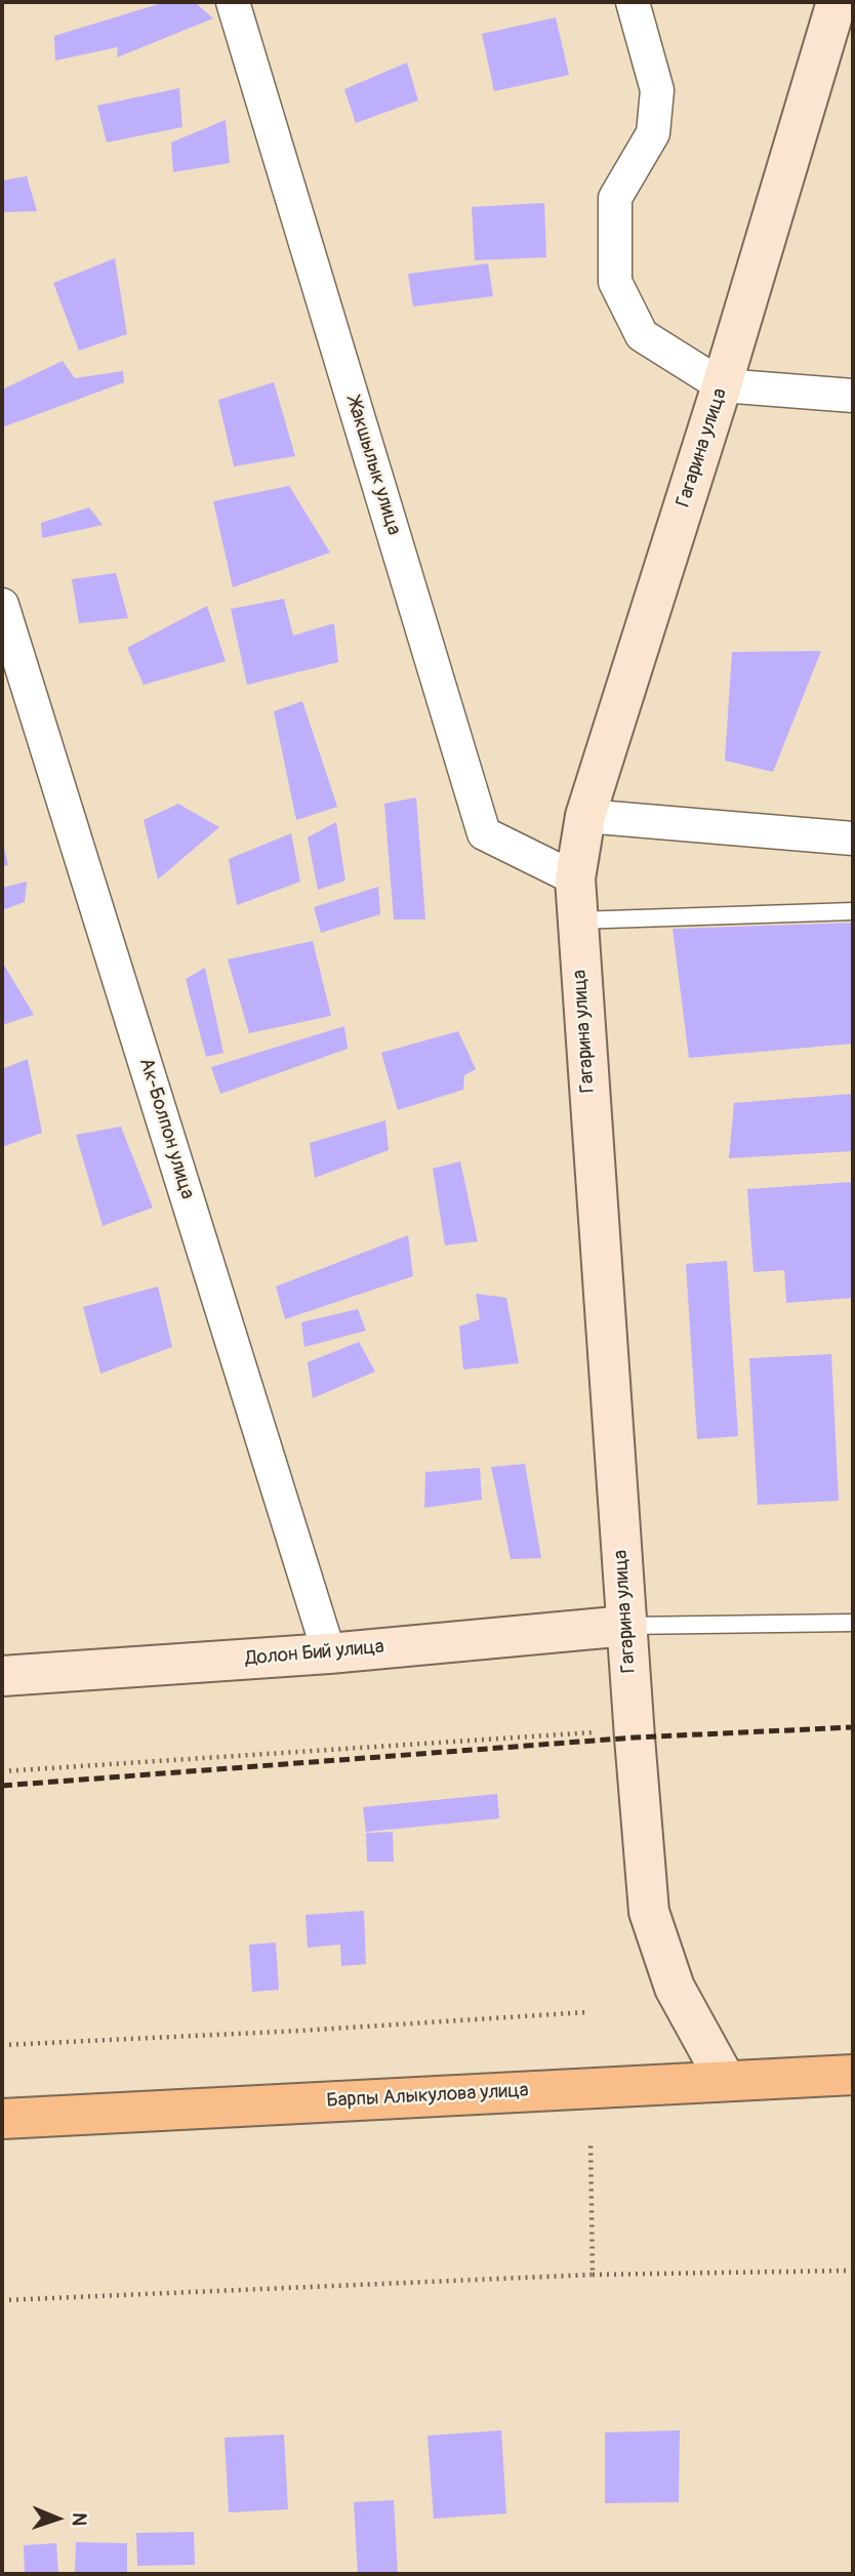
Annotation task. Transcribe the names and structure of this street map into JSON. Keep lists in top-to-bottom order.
{
  "streets": {
    "main road": ["Гагарина улица", "Долон Бий улица", "Барпы Алыкулова улица"],
    "street": ["Жакшылык улица", "Ак-Болпон улица"]
  },
  "crossings": [
    ["Гагарина улица", "Жакшылык улица"],
    ["Гагарина улица", "Долон Бий улица"],
    ["Гагарина улица", "Барпы Алыкулова улица"],
    ["Ак-Болпон улица", "Долон Бий улица"]
  ],
  "north": "right"
}
